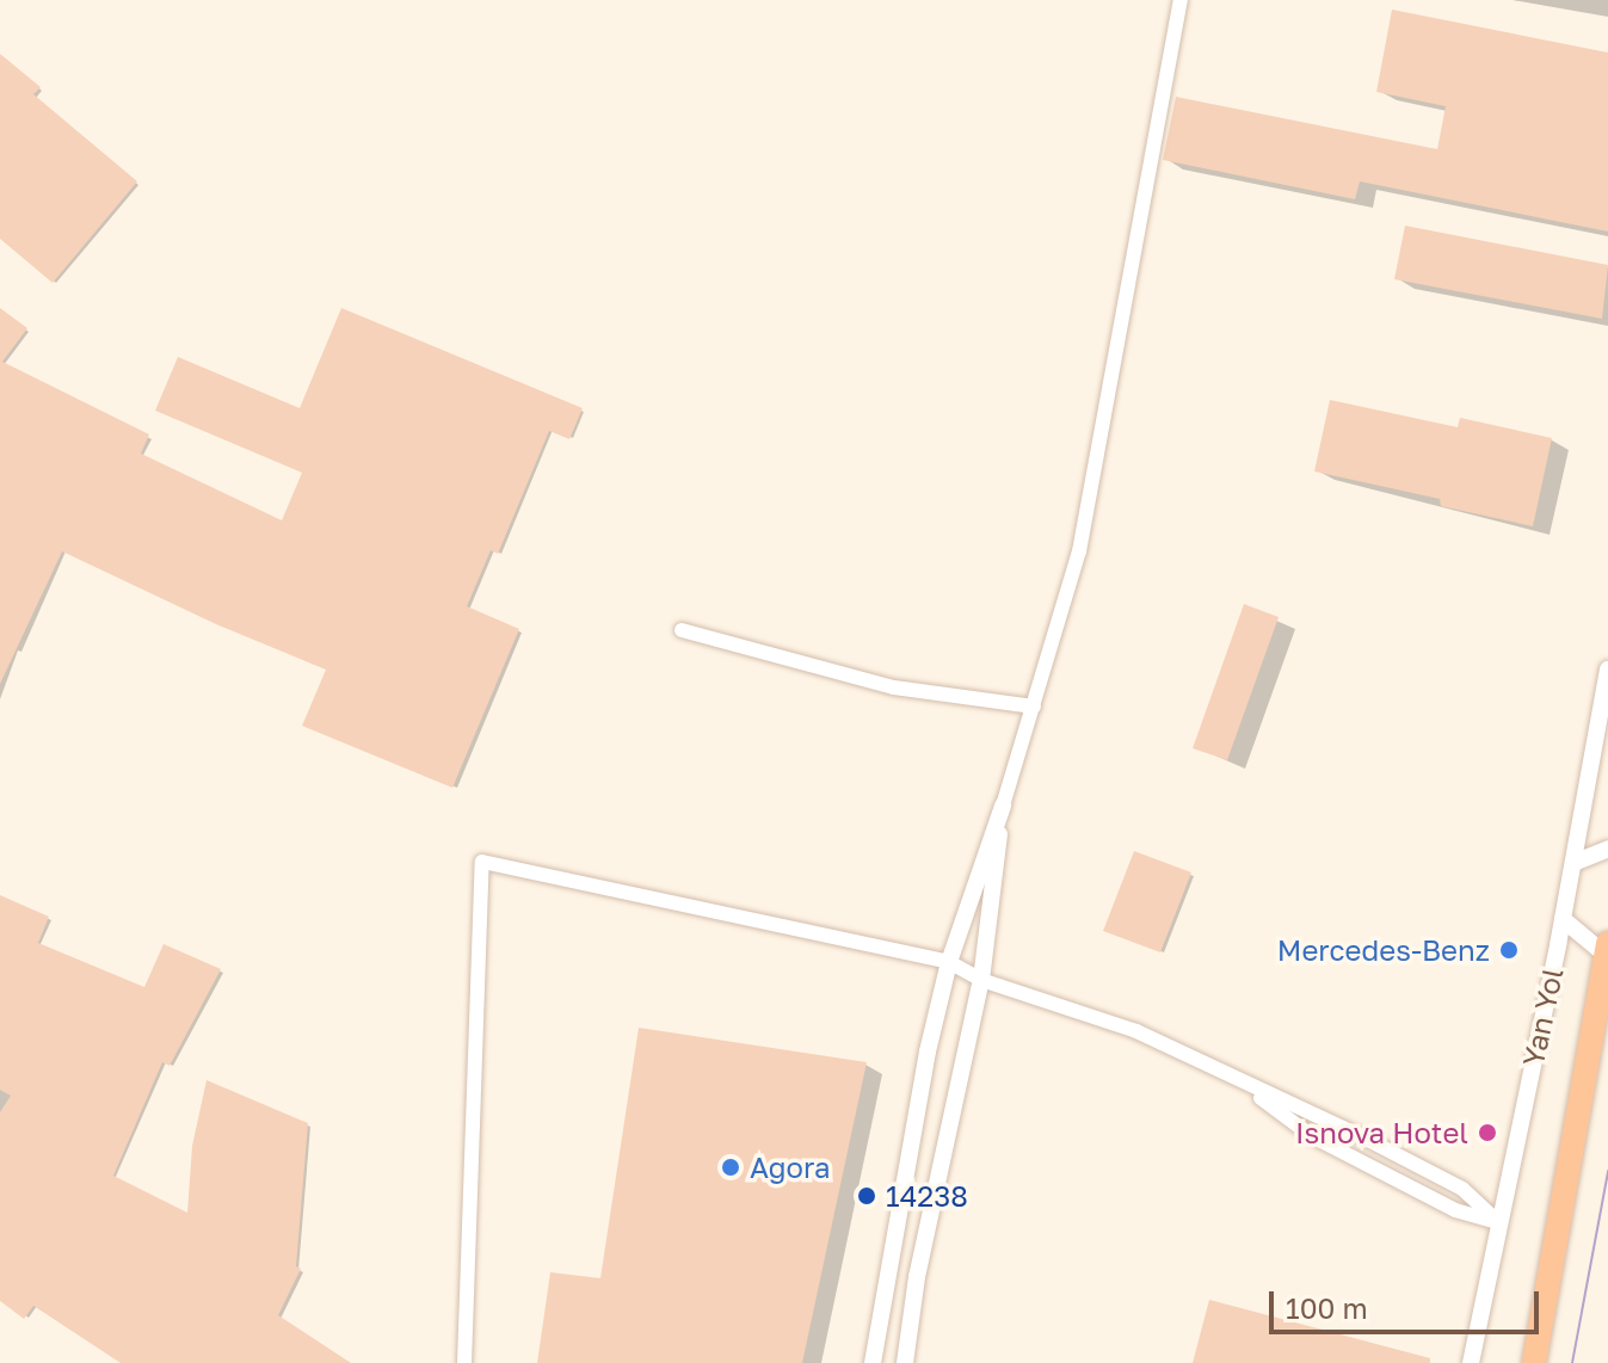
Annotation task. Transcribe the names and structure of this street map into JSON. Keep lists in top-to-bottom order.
{
  "streets": {
    "street": ["Yan Yol"]
  },
  "places": [
    "Mercedes-Benz",
    "Isnova Hotel",
    "Agora",
    "14238"
  ],
  "scale_bar": "100 m"
}
